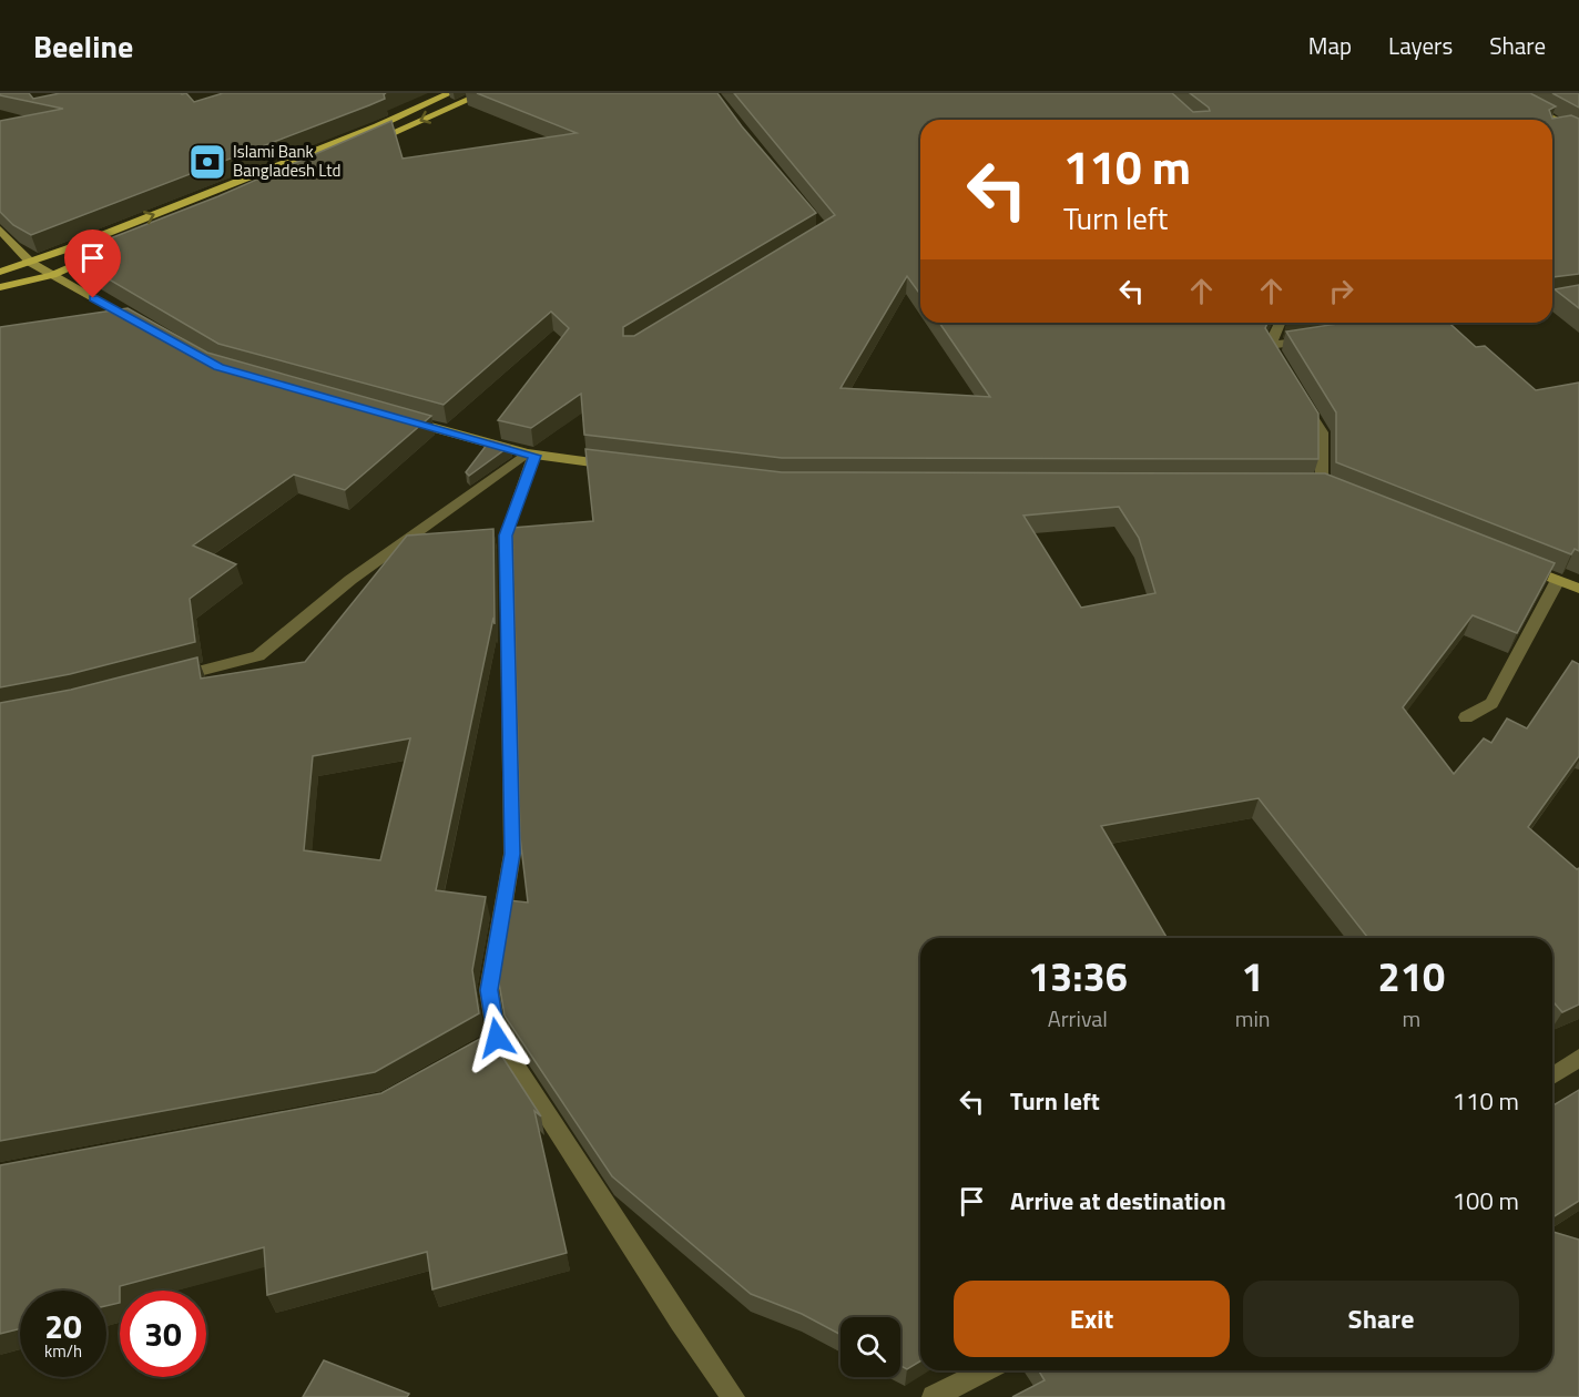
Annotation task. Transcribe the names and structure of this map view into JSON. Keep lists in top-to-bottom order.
{
  "places": {
    "bank": ["Islami Bank Bangladesh Ltd"]
  },
  "page": {
    "header": "Beeline",
    "nav": ["Map", "Layers", "Share"],
    "turn": ["110 m", "Turn left"],
    "eta": [
      "13:36",
      "Arrival",
      "1",
      "min",
      "210",
      "m"
    ],
    "list": [
      {
        "name": "Turn left",
        "value": "110 m"
      },
      {
        "name": "Arrive at destination",
        "value": "100 m"
      }
    ],
    "buttons": ["Exit", "Share"],
    "speed": "20 km/h",
    "limit": "30"
  }
}
